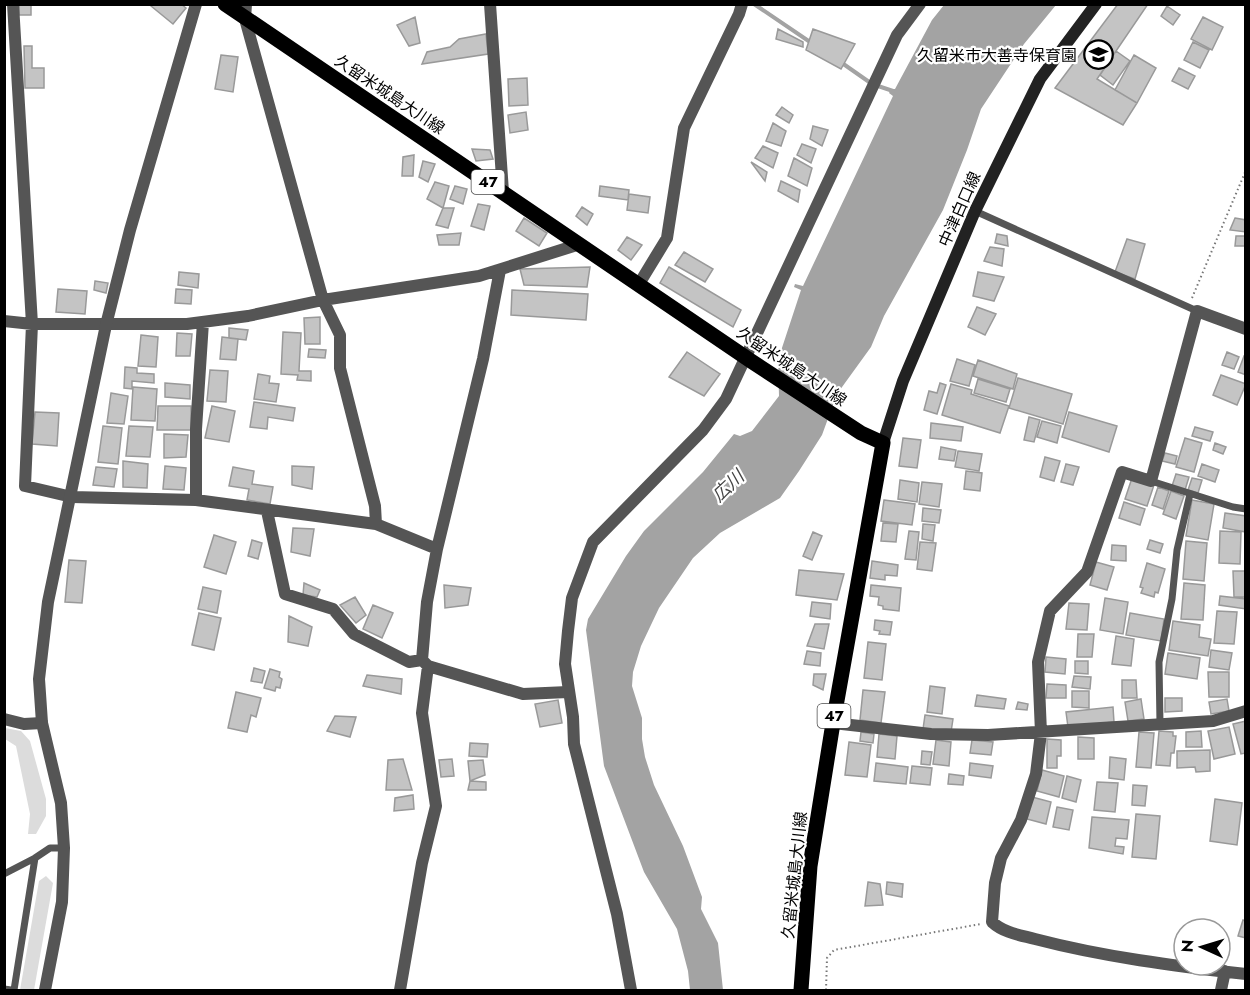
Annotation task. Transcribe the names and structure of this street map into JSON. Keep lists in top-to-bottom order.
{
  "streets": {
    "main road": ["久留米城島大川線", "47", "中津白口線"]
  },
  "crossings": [
    ["久留米城島大川線", "中津白口線"]
  ],
  "water": ["広川"],
  "places": {
    "school or university": ["久留米市大善寺保育園"]
  },
  "north": "left"
}
